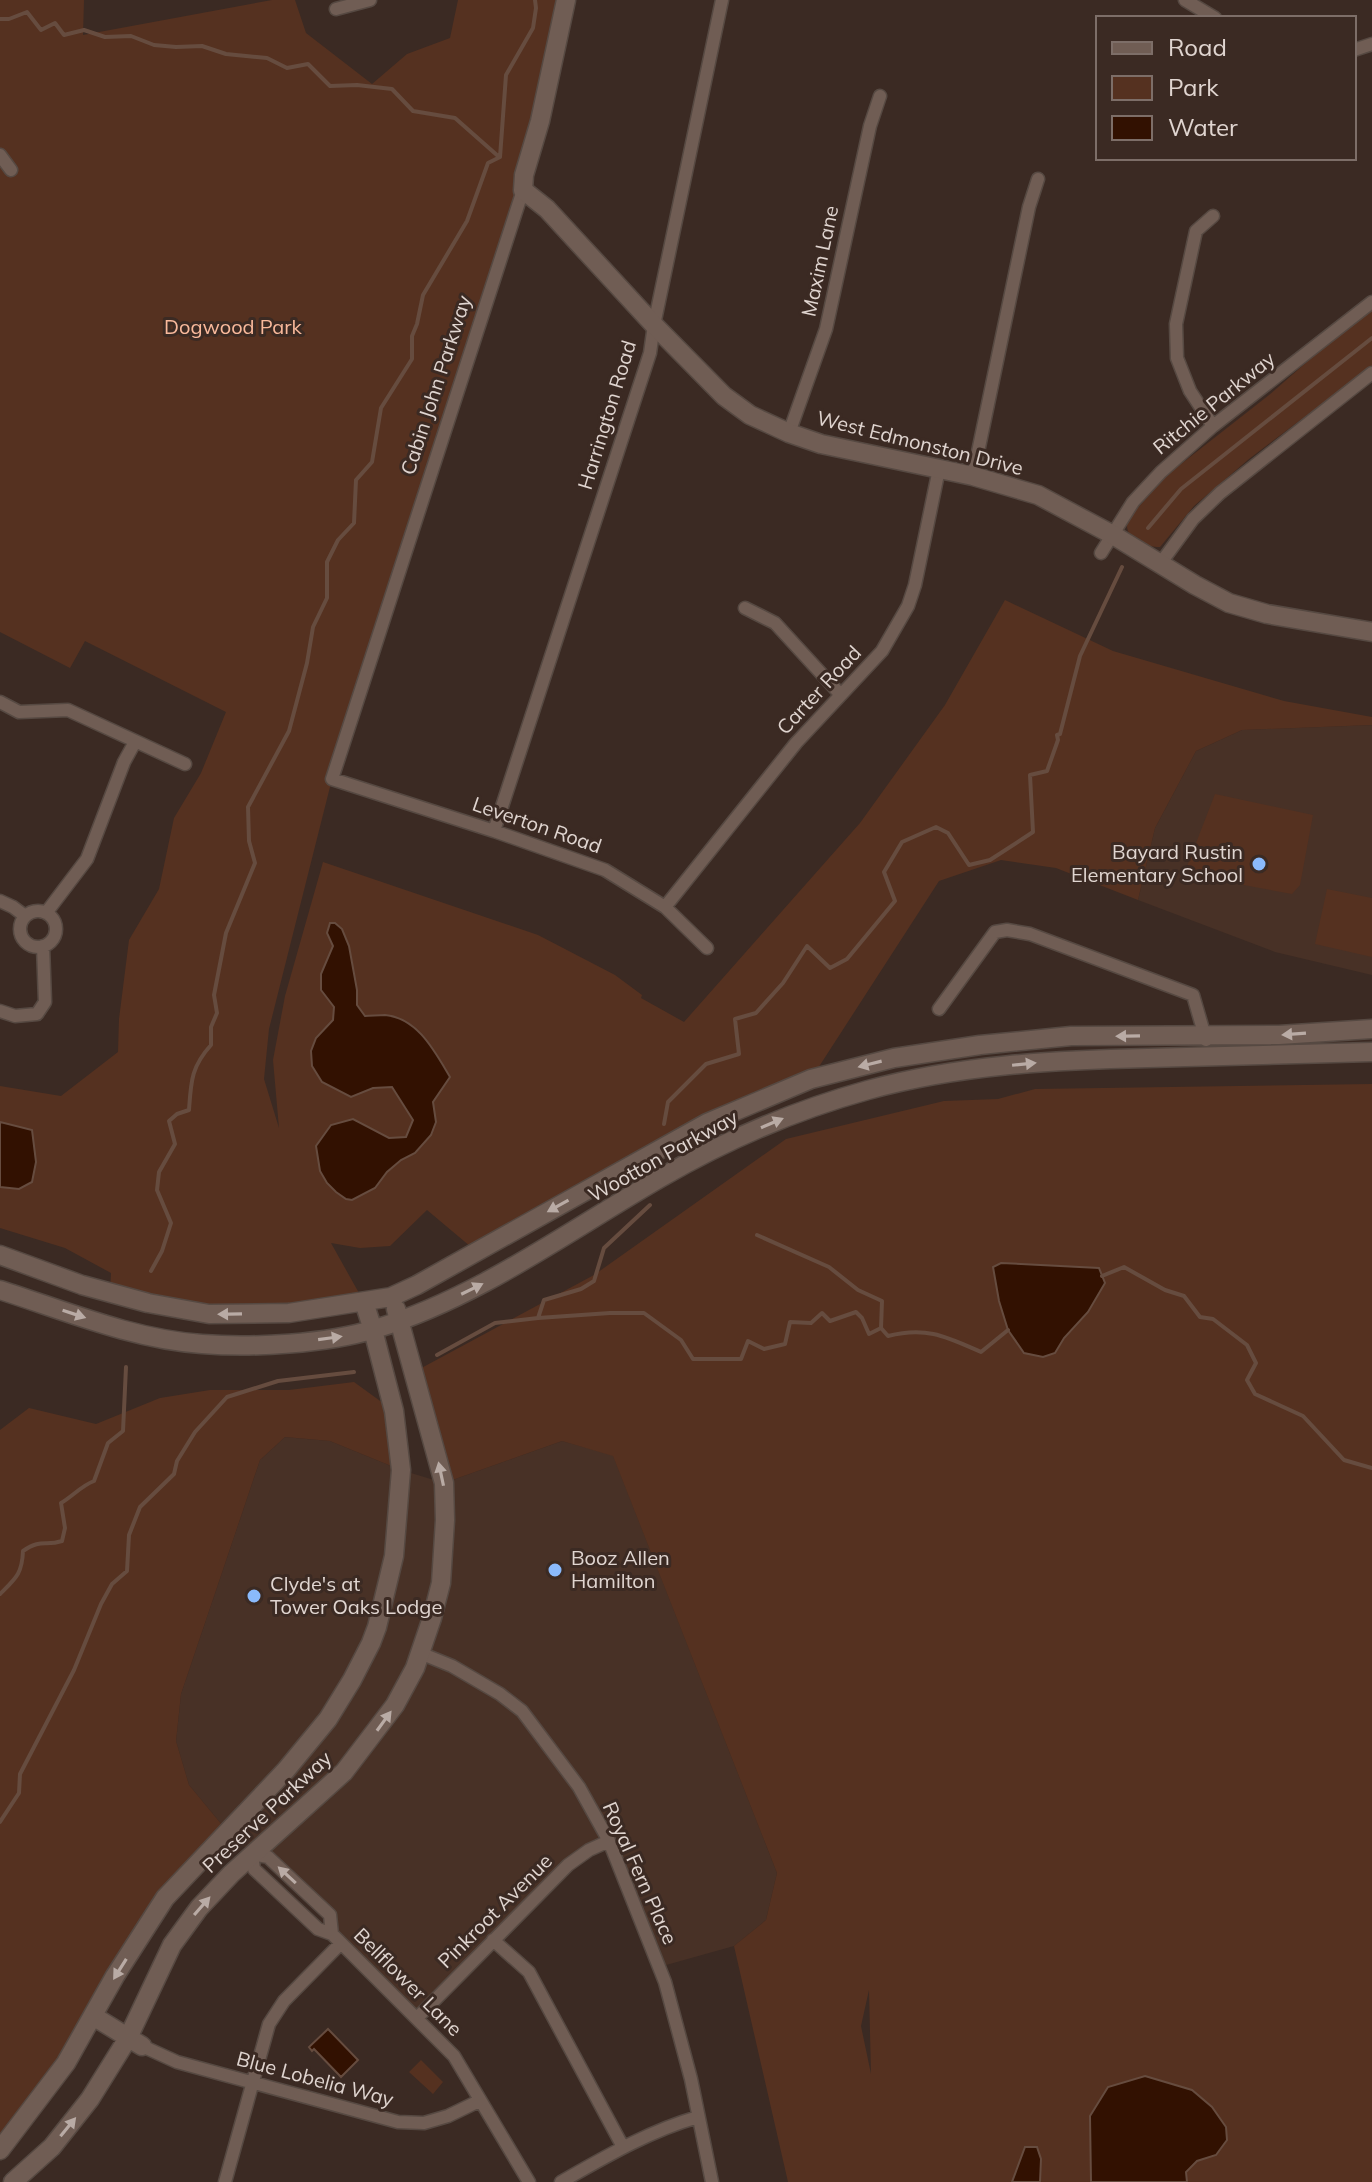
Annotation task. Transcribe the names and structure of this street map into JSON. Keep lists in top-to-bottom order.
{
  "streets": {
    "street": [
      "Maxim Lane",
      "Cabin John Parkway",
      "Ritchie Parkway",
      "Harrington Road",
      "West Edmonston Drive",
      "Carter Road",
      "Leverton Road",
      "Wootton Parkway",
      "Preserve Parkway",
      "Royal Fern Place",
      "Pinkroot Avenue",
      "Bellflower Lane",
      "Blue Lobelia Way"
    ]
  },
  "crossings": [
    ["Maxim Lane", "West Edmonston Drive"],
    ["Cabin John Parkway", "West Edmonston Drive"],
    ["Cabin John Parkway", "Leverton Road"],
    ["Ritchie Parkway", "West Edmonston Drive"],
    ["Harrington Road", "West Edmonston Drive"],
    ["Harrington Road", "Leverton Road"],
    ["West Edmonston Drive", "Carter Road"],
    ["Carter Road", "Leverton Road"],
    ["Wootton Parkway", "Preserve Parkway"],
    ["Preserve Parkway", "Royal Fern Place"],
    ["Preserve Parkway", "Bellflower Lane"],
    ["Preserve Parkway", "Blue Lobelia Way"],
    ["Royal Fern Place", "Pinkroot Avenue"],
    ["Pinkroot Avenue", "Bellflower Lane"],
    ["Bellflower Lane", "Blue Lobelia Way"]
  ],
  "parks": ["Dogwood Park"],
  "places": ["Bayard Rustin Elementary School", "Booz Allen Hamilton", "Clyde's at Tower Oaks Lodge"],
  "legend": ["Road", "Park", "Water"]
}
